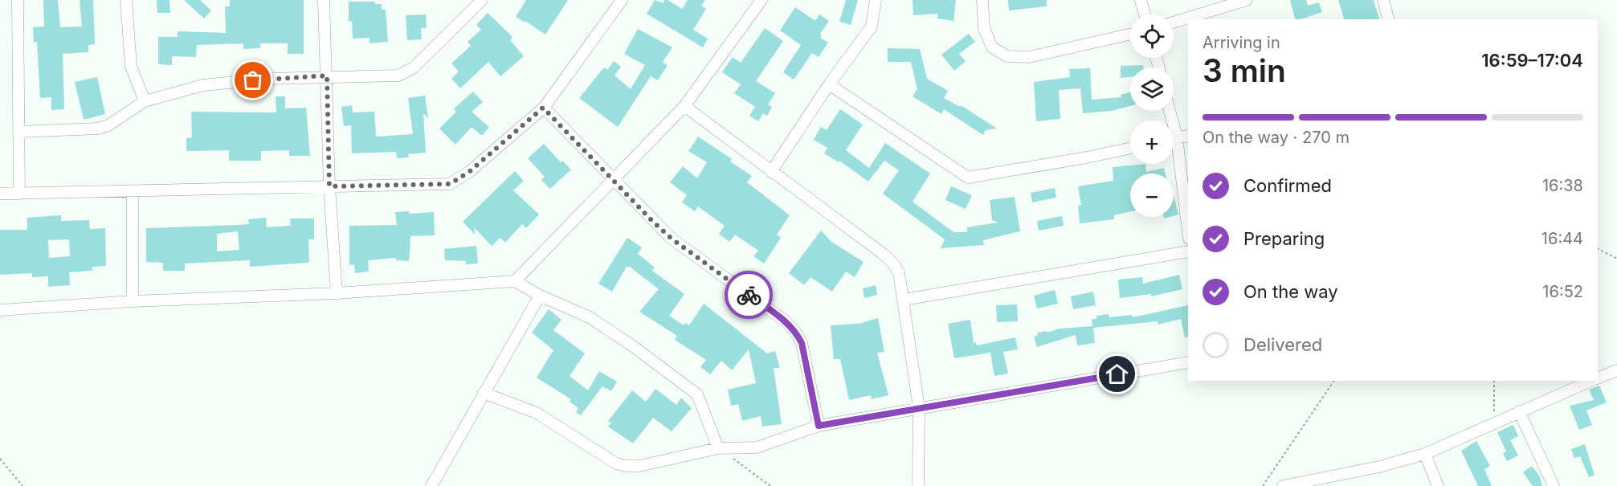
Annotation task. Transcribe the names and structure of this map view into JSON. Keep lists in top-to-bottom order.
{
  "page": {
    "map_buttons": ["+", "−"],
    "heading": ["3 min", "Arriving in", "16:59–17:04"],
    "bar": "On the way · 270 m",
    "list": [
      ["Confirmed", "16:38"],
      ["Preparing", "16:44"],
      ["On the way", "16:52"],
      "Delivered"
    ]
  }
}
